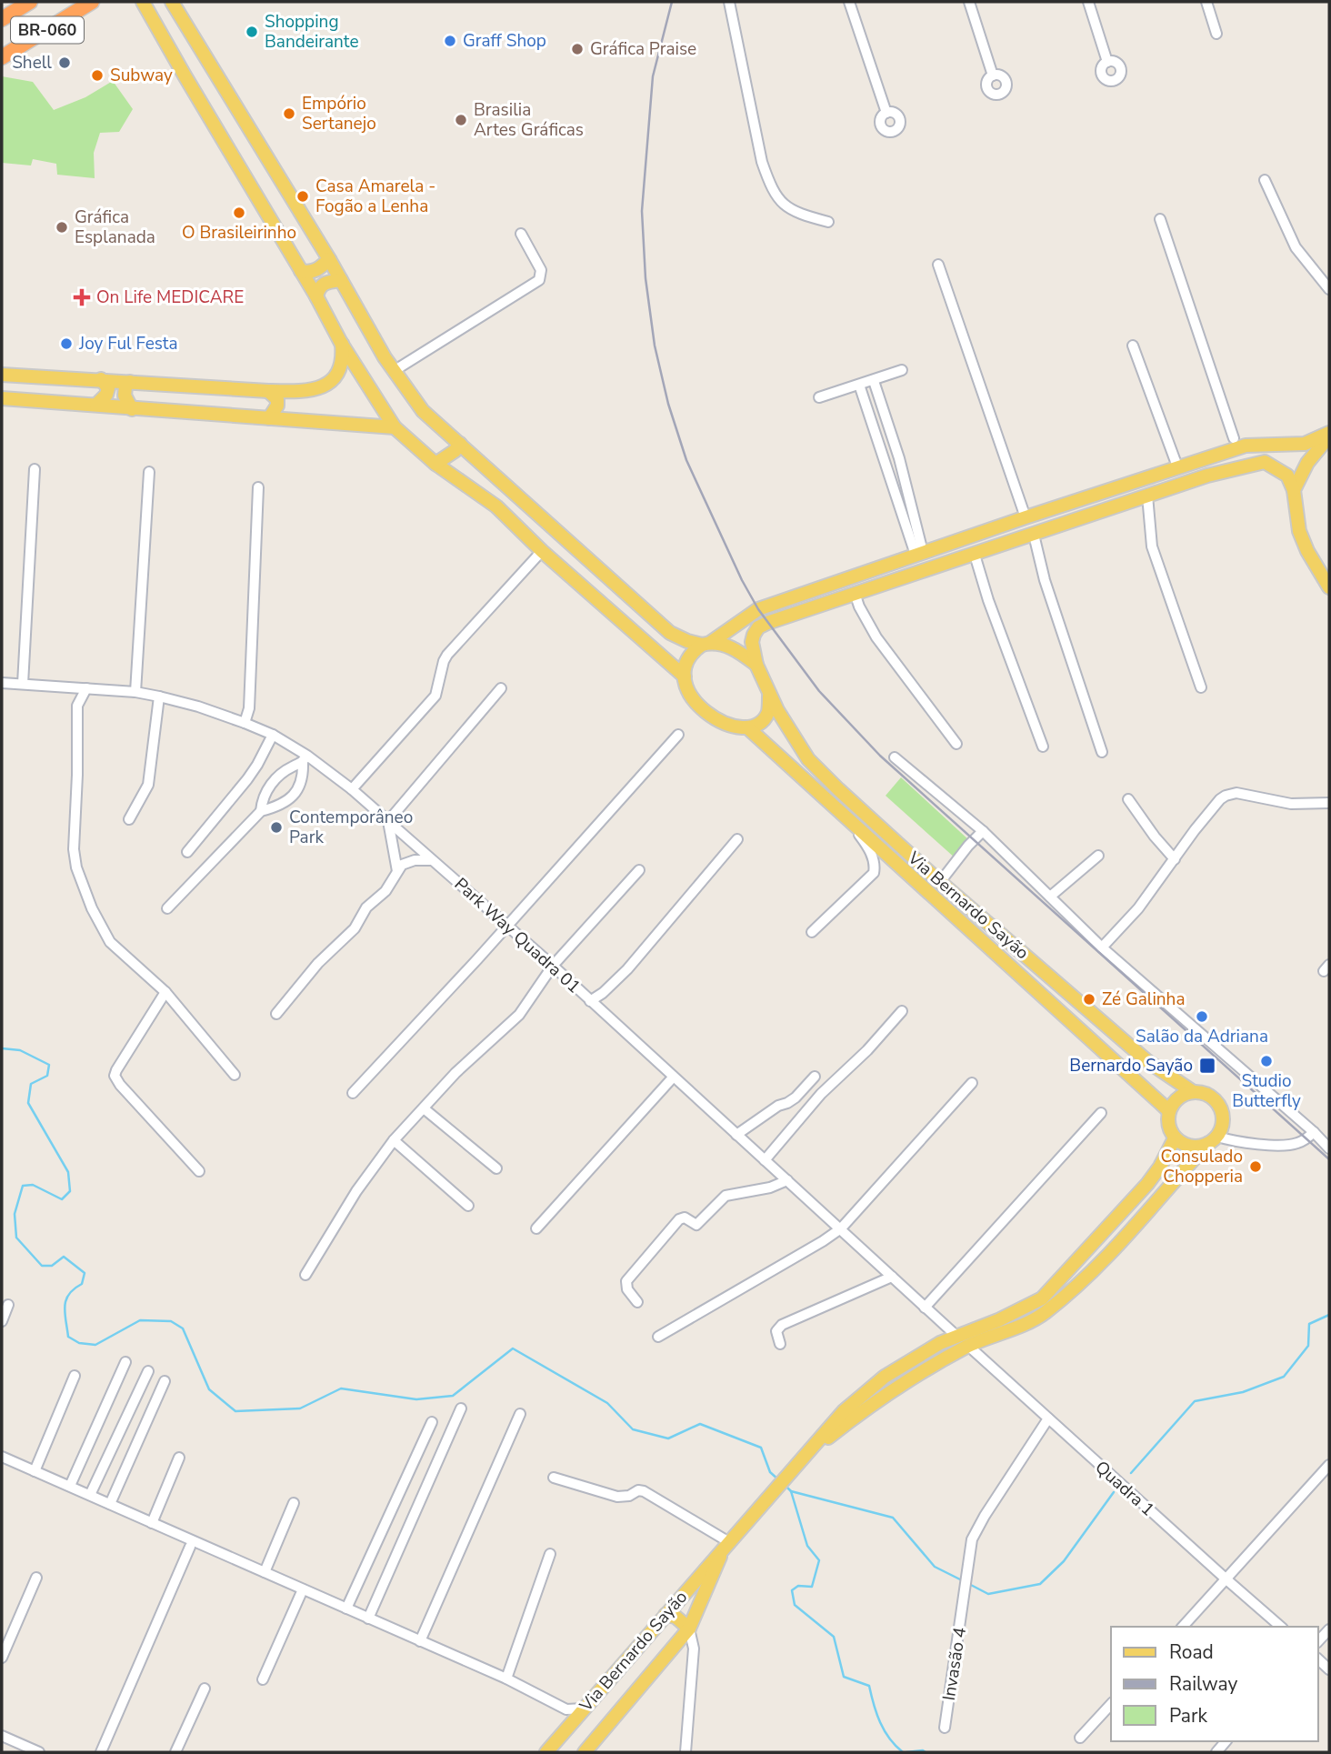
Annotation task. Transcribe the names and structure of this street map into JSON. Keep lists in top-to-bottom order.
{
  "streets": {
    "highway": ["BR-060"],
    "main road": ["Via Bernardo Sayão"],
    "street": ["Park Way Quadra 01", "Quadra 1", "Invasão 4"]
  },
  "crossings": [
    ["Via Bernardo Sayão", "Park Way Quadra 01"],
    ["Via Bernardo Sayão", "Quadra 1"],
    ["Quadra 1", "Invasão 4"]
  ],
  "places": {
    "other": [
      "Shopping Bandeirante",
      "Graff Shop",
      "Gráfica Praise",
      "Shell",
      "Subway",
      "Empório Sertanejo",
      "Brasilia Artes Gráficas",
      "Casa Amarela - Fogão a Lenha",
      "O Brasileirinho",
      "Gráfica Esplanada",
      "Joy Ful Festa",
      "Contemporâneo Park",
      "Zé Galinha",
      "Salão da Adriana",
      "Studio Butterfly",
      "Consulado Chopperia"
    ],
    "health": ["On Life MEDICARE"],
    "transit": ["Bernardo Sayão"]
  },
  "legend": ["Road", "Railway", "Park"]
}
